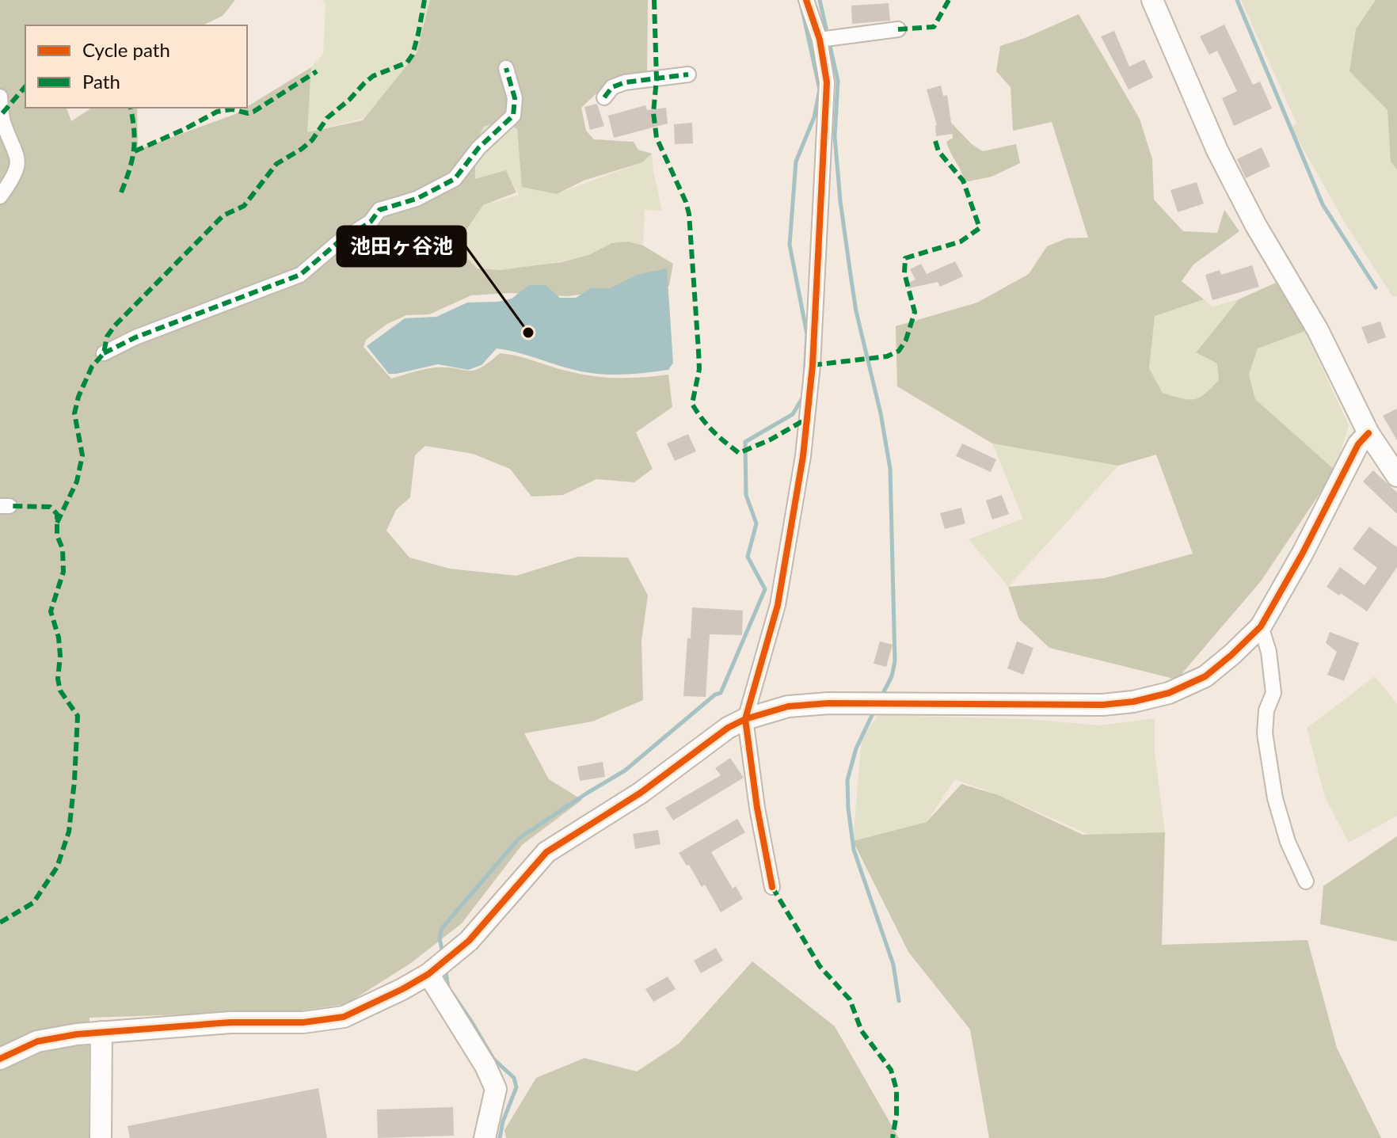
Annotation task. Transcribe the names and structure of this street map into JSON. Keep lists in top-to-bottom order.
{
  "places": ["池田ヶ谷池"],
  "legend": ["Cycle path", "Path"]
}
